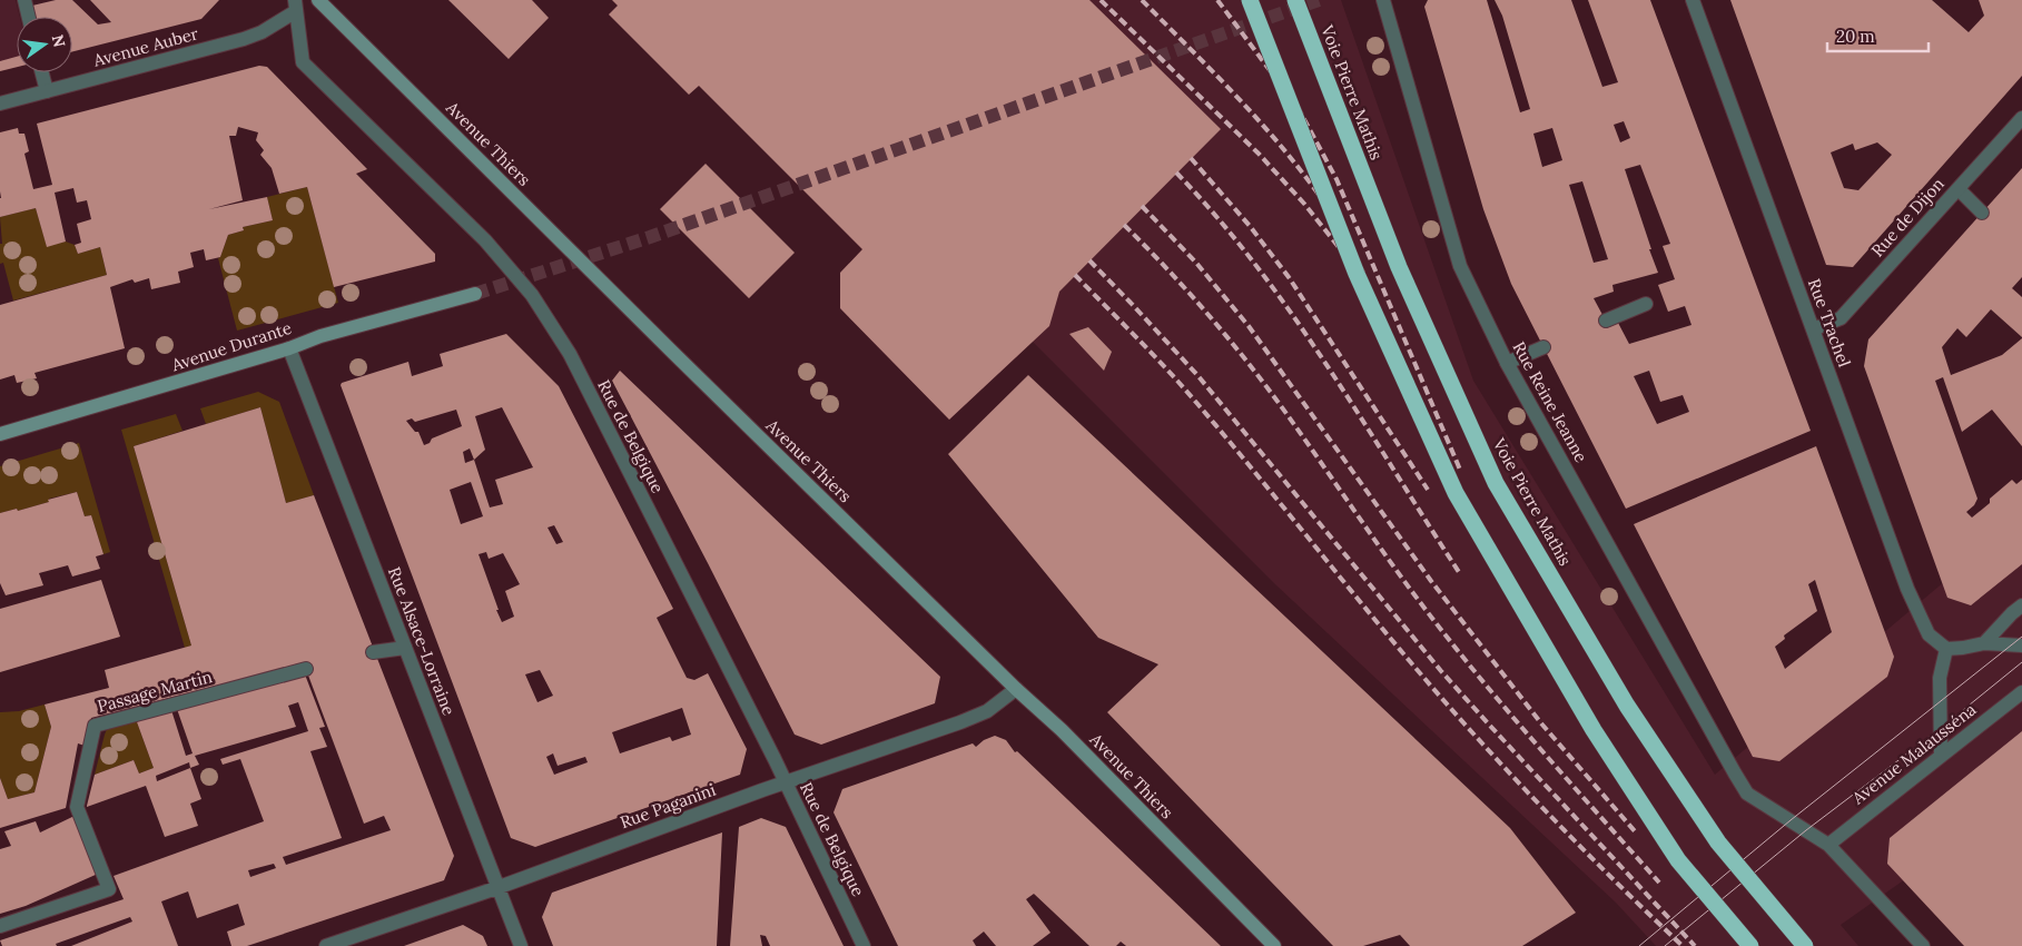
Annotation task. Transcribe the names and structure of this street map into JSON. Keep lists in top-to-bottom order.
{
  "streets": {
    "highway": ["Voie Pierre Mathis"],
    "street": [
      "Avenue Auber",
      "Avenue Thiers",
      "Rue de Dijon",
      "Rue Trachel",
      "Avenue Durante",
      "Rue Reine Jeanne",
      "Rue de Belgique",
      "Rue Alsace-Lorraine",
      "Passage Martin",
      "Avenue Malausséna",
      "Rue Paganini"
    ]
  },
  "crossings": [
    ["Avenue Auber", "Rue de Belgique"],
    ["Avenue Thiers", "Rue Paganini"],
    ["Rue de Dijon", "Rue Trachel"],
    ["Avenue Durante", "Rue Alsace-Lorraine"],
    ["Rue Reine Jeanne", "Avenue Malausséna"],
    ["Rue de Belgique", "Rue Paganini"],
    ["Rue Alsace-Lorraine", "Rue Paganini"]
  ],
  "scale_bar": "20 m",
  "north": "right"
}
